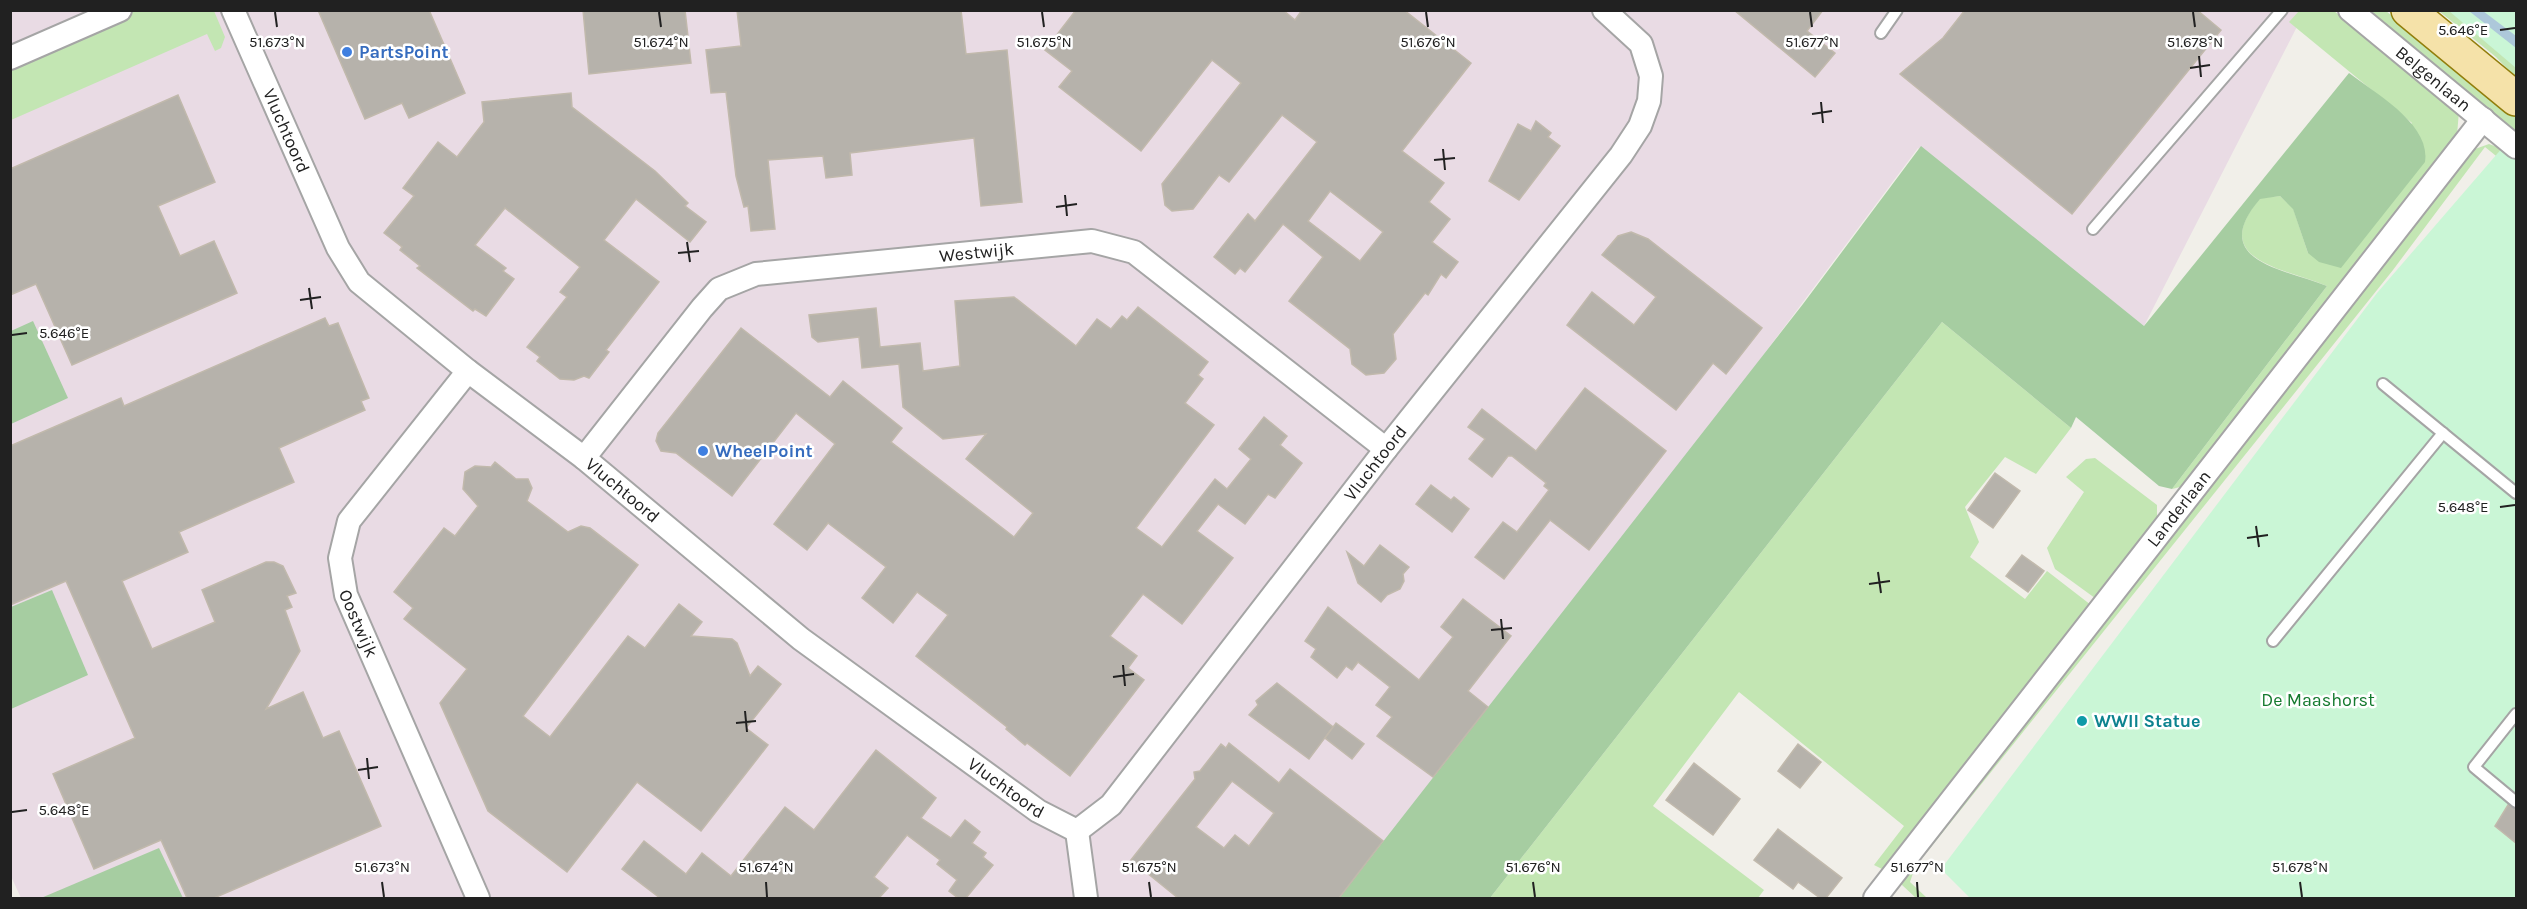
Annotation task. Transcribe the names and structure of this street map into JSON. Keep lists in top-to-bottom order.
{
  "streets": {
    "street": [
      "Belgenlaan",
      "Vluchtoord",
      "Westwijk",
      "Landerlaan",
      "Oostwijk"
    ]
  },
  "crossings": [
    ["Belgenlaan", "Landerlaan"],
    ["Vluchtoord", "Westwijk"],
    ["Vluchtoord", "Oostwijk"]
  ],
  "parks": ["De Maashorst"],
  "places": ["PartsPoint", "WheelPoint", "WWII Statue"],
  "coordinates": [
    "5.646°E",
    "51.673°N",
    "51.674°N",
    "51.675°N",
    "51.676°N",
    "51.677°N",
    "51.678°N",
    "5.648°E"
  ]
}
